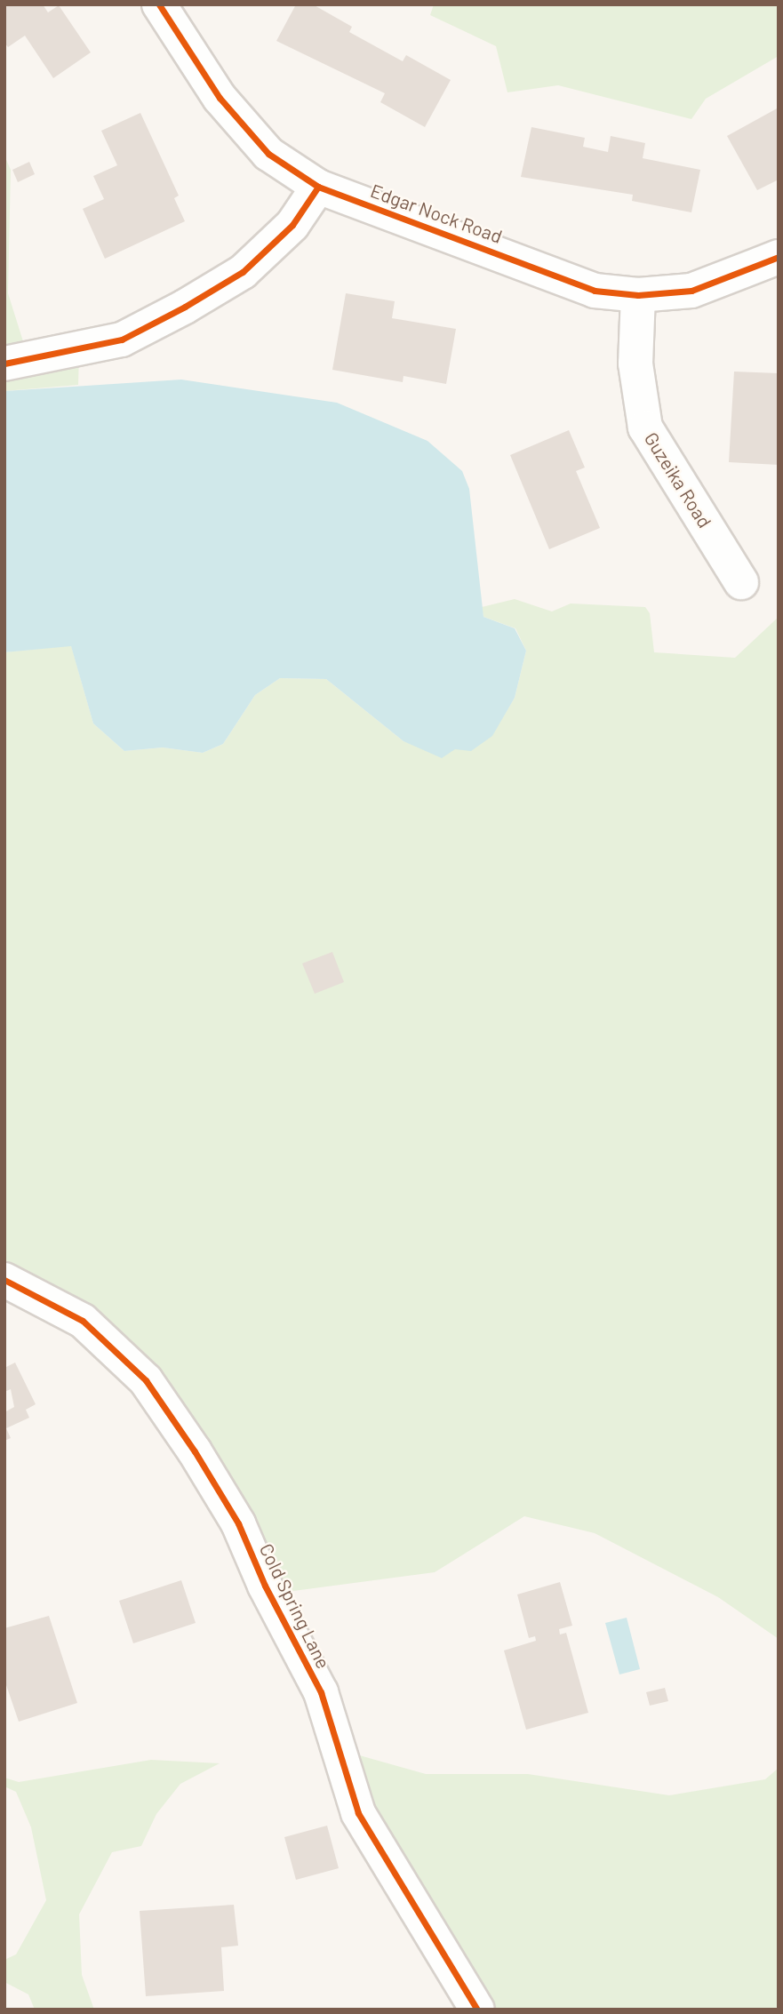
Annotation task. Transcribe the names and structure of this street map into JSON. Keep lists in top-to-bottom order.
{
  "streets": {
    "street": ["Edgar Nock Road", "Guzeika Road", "Cold Spring Lane"]
  },
  "crossings": [
    ["Edgar Nock Road", "Guzeika Road"]
  ]
}
